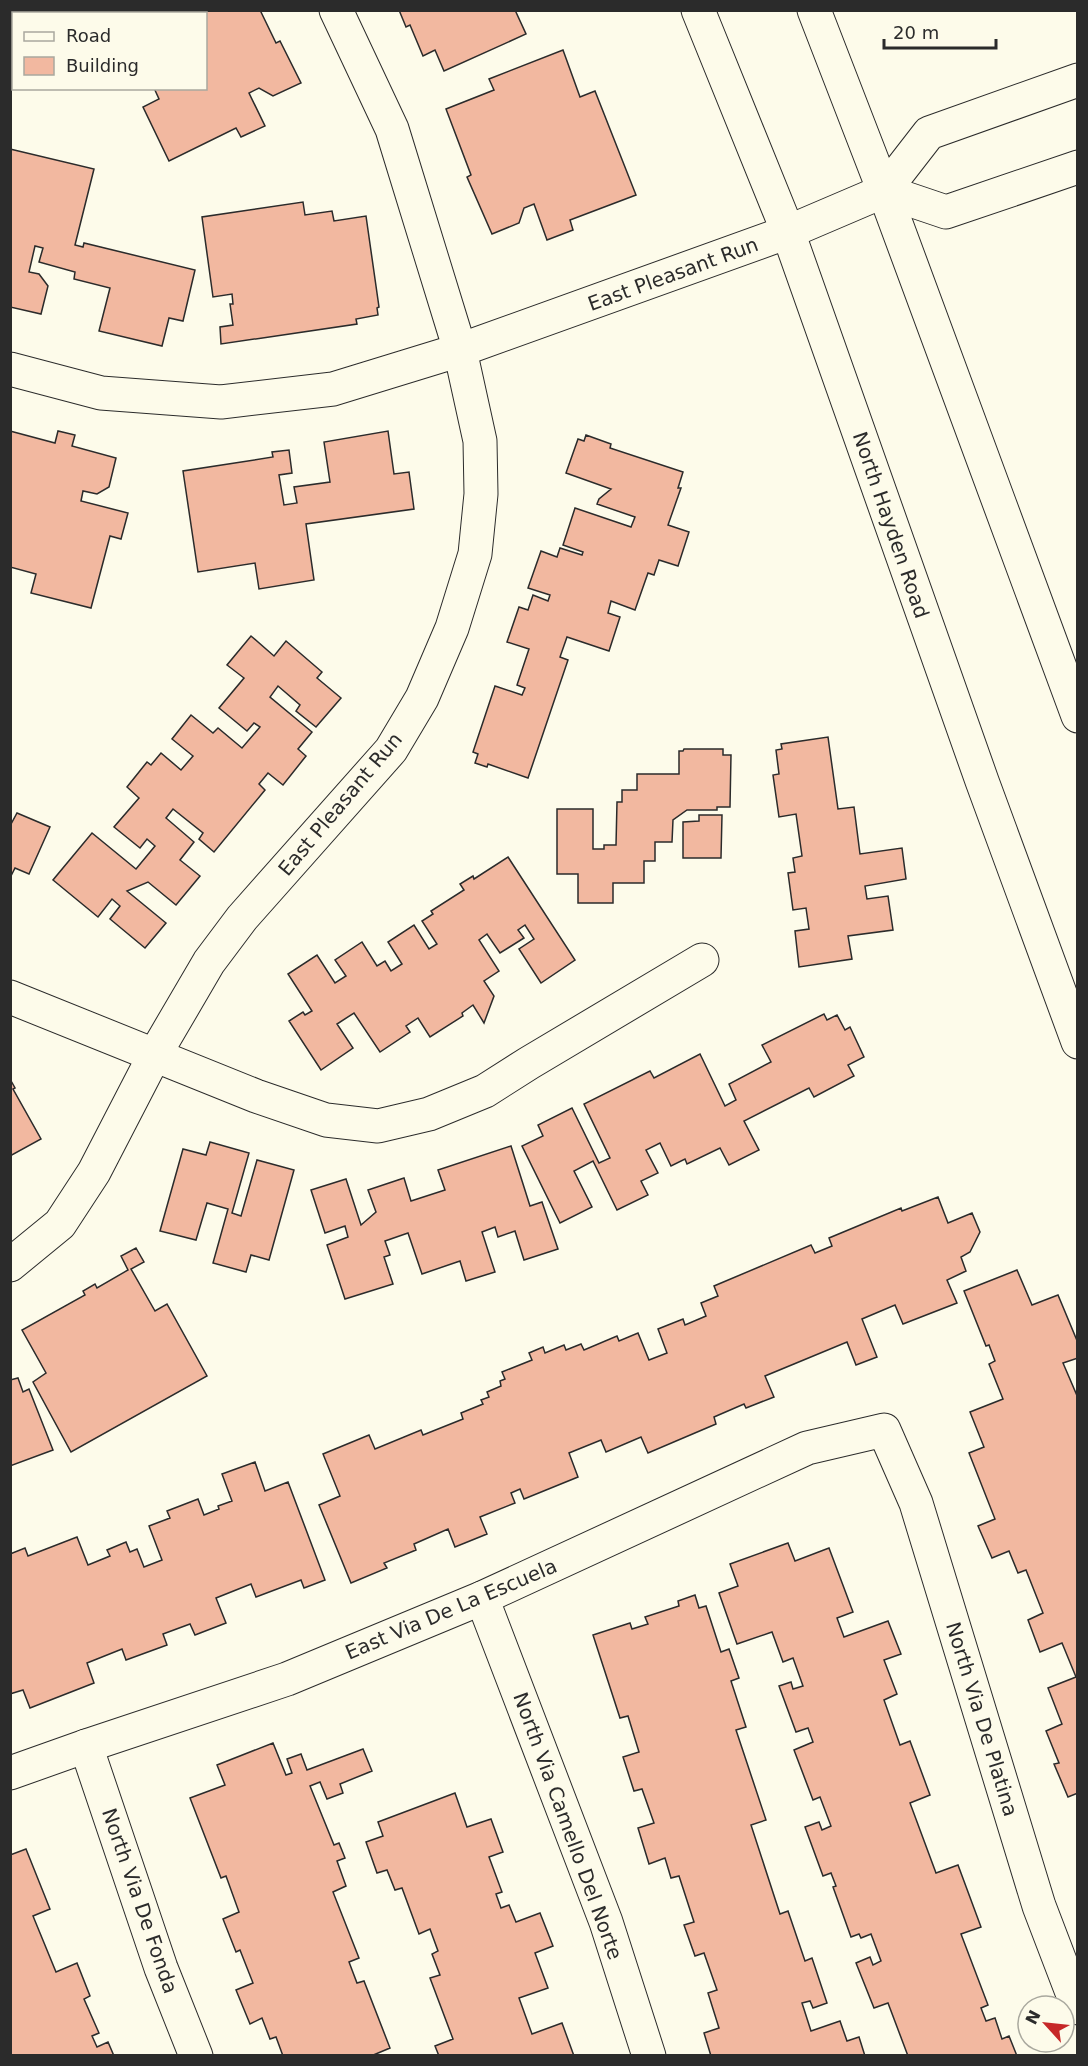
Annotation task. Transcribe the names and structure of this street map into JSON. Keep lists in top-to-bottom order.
{
  "streets": {
    "street": [
      "East Pleasant Run",
      "North Hayden Road",
      "East Via De La Escuela",
      "North Via De Platina",
      "North Via Camello Del Norte",
      "North Via De Fonda"
    ]
  },
  "crossings": [
    ["East Pleasant Run", "North Hayden Road"],
    ["East Via De La Escuela", "North Via De Platina"],
    ["East Via De La Escuela", "North Via Camello Del Norte"],
    ["East Via De La Escuela", "North Via De Fonda"]
  ],
  "legend": ["Road", "Building"],
  "scale_bar": "20 m",
  "north": "top left"
}
